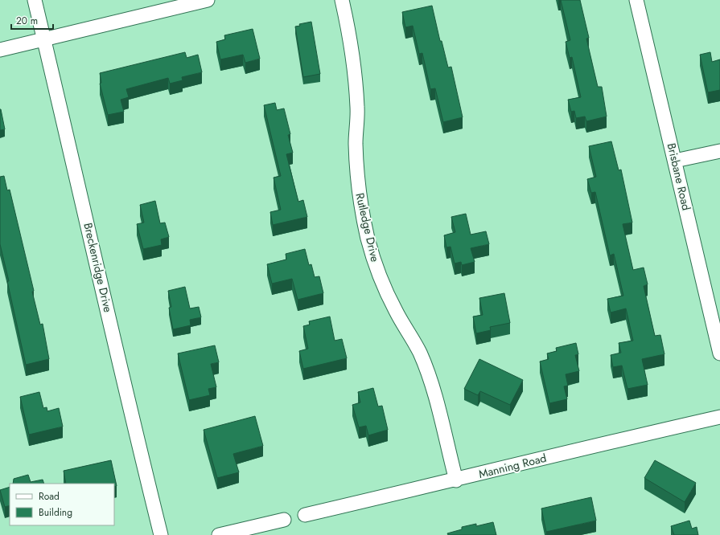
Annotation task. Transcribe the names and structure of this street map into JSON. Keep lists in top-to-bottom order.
{
  "streets": {
    "street": [
      "Brisbane Road",
      "Rutledge Drive",
      "Breckenridge Drive",
      "Manning Road"
    ]
  },
  "crossings": [
    ["Rutledge Drive", "Manning Road"]
  ],
  "legend": ["Road", "Building"],
  "scale_bar": "20 m"
}
